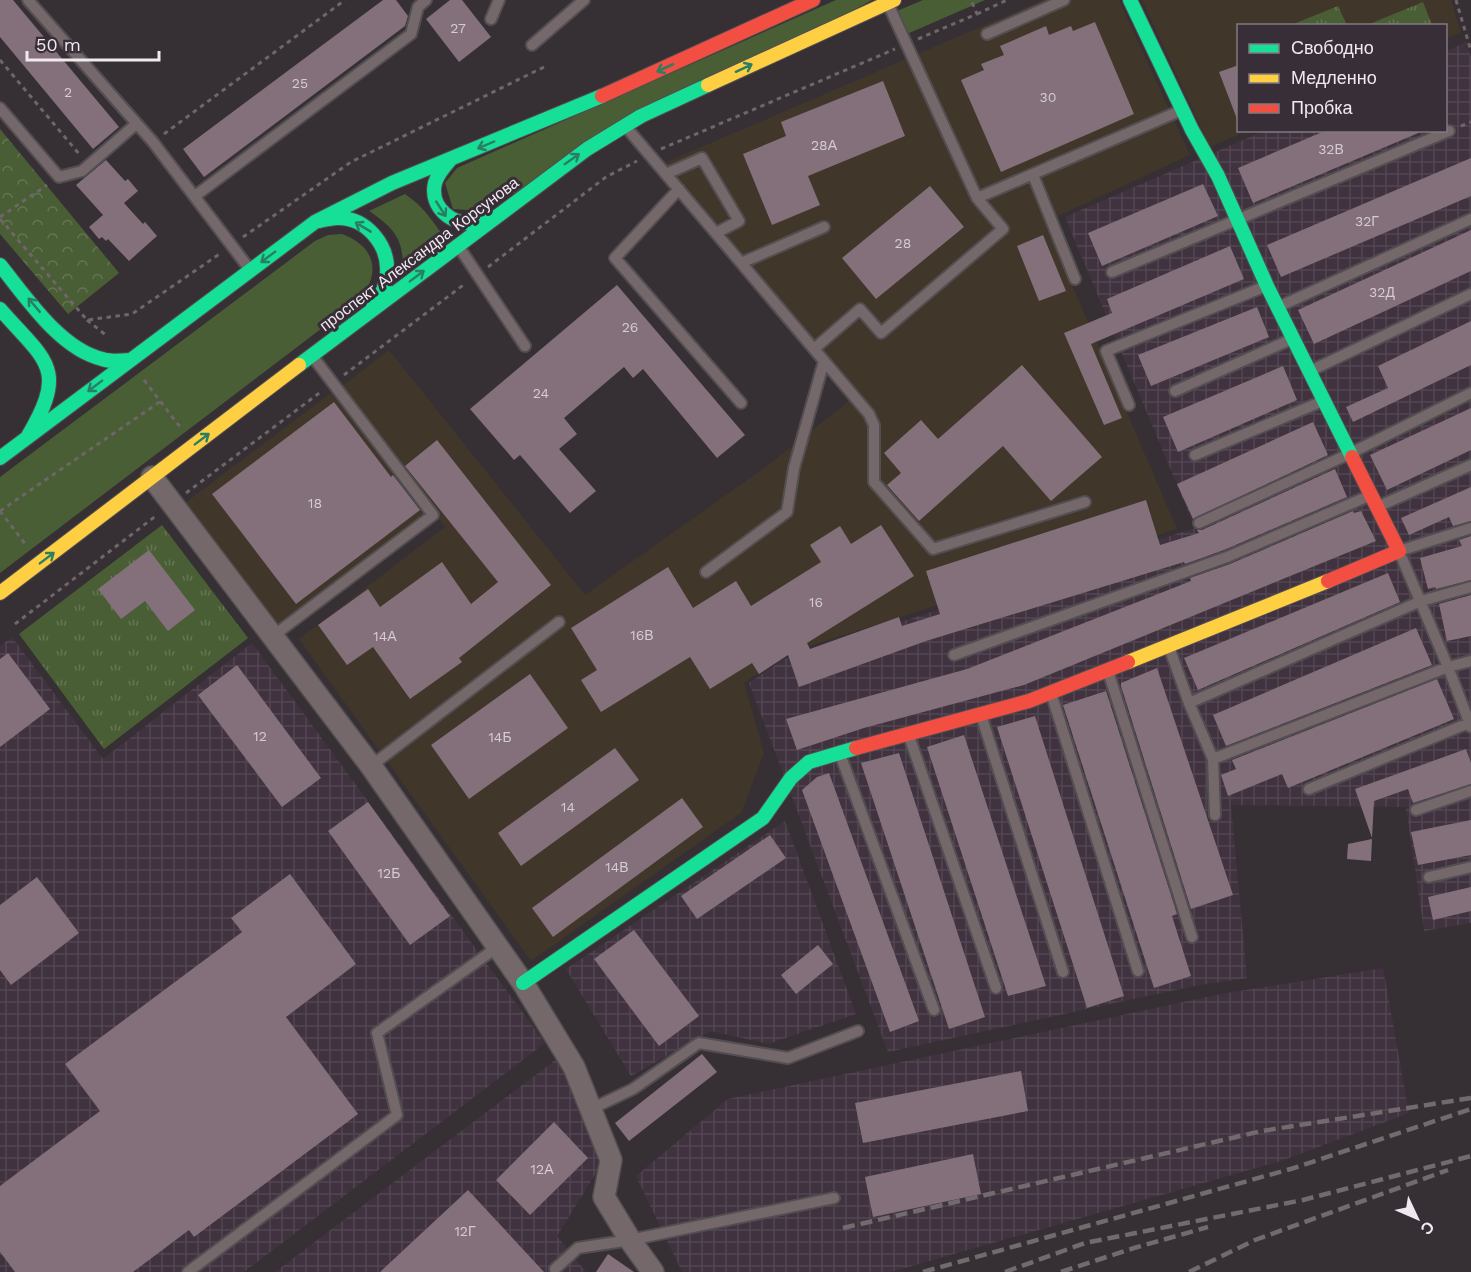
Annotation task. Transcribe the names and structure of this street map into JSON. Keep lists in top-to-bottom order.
{
  "streets": {
    "main road": ["проспект Александра Корсунова"]
  },
  "house_numbers": [
    "27",
    "25",
    "2",
    "30",
    "28А",
    "32В",
    "32Г",
    "28",
    "32Д",
    "26",
    "24",
    "18",
    "16",
    "16В",
    "14А",
    "12",
    "14Б",
    "14",
    "14В",
    "12Б",
    "12А",
    "12Г"
  ],
  "legend": ["Свободно", "Медленно", "Пробка"],
  "scale_bar": "50 m",
  "north": "bottom right"
}
